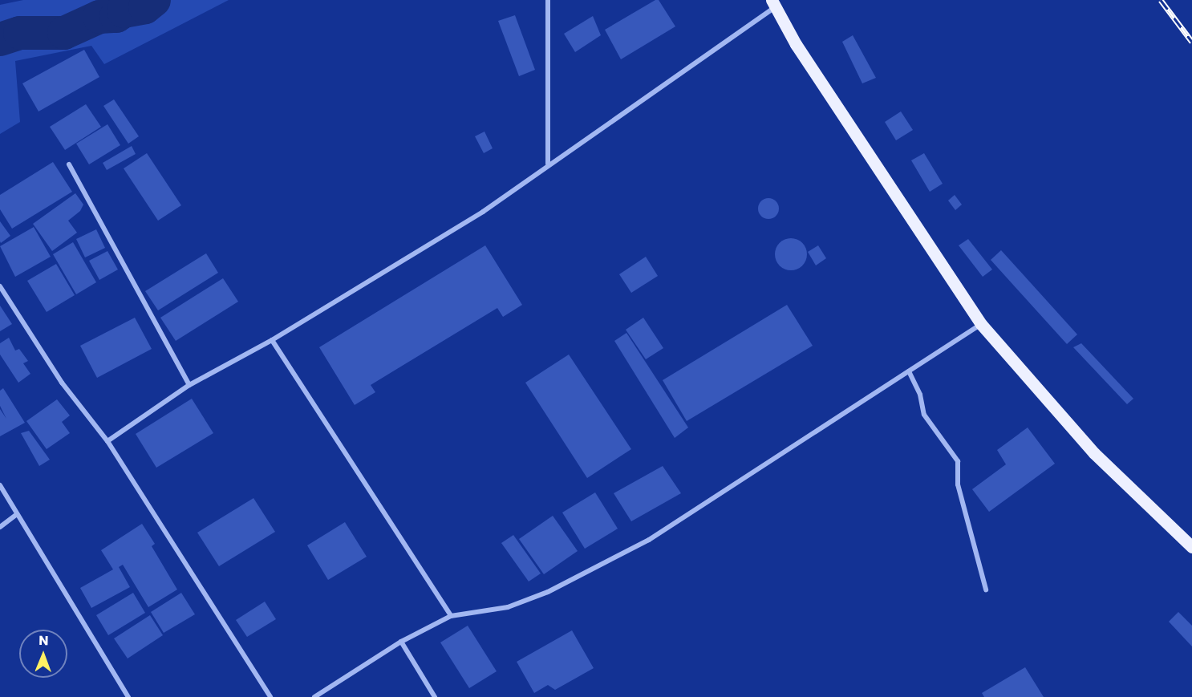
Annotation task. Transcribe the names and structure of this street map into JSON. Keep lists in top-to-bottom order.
{
  "north": "top"
}
